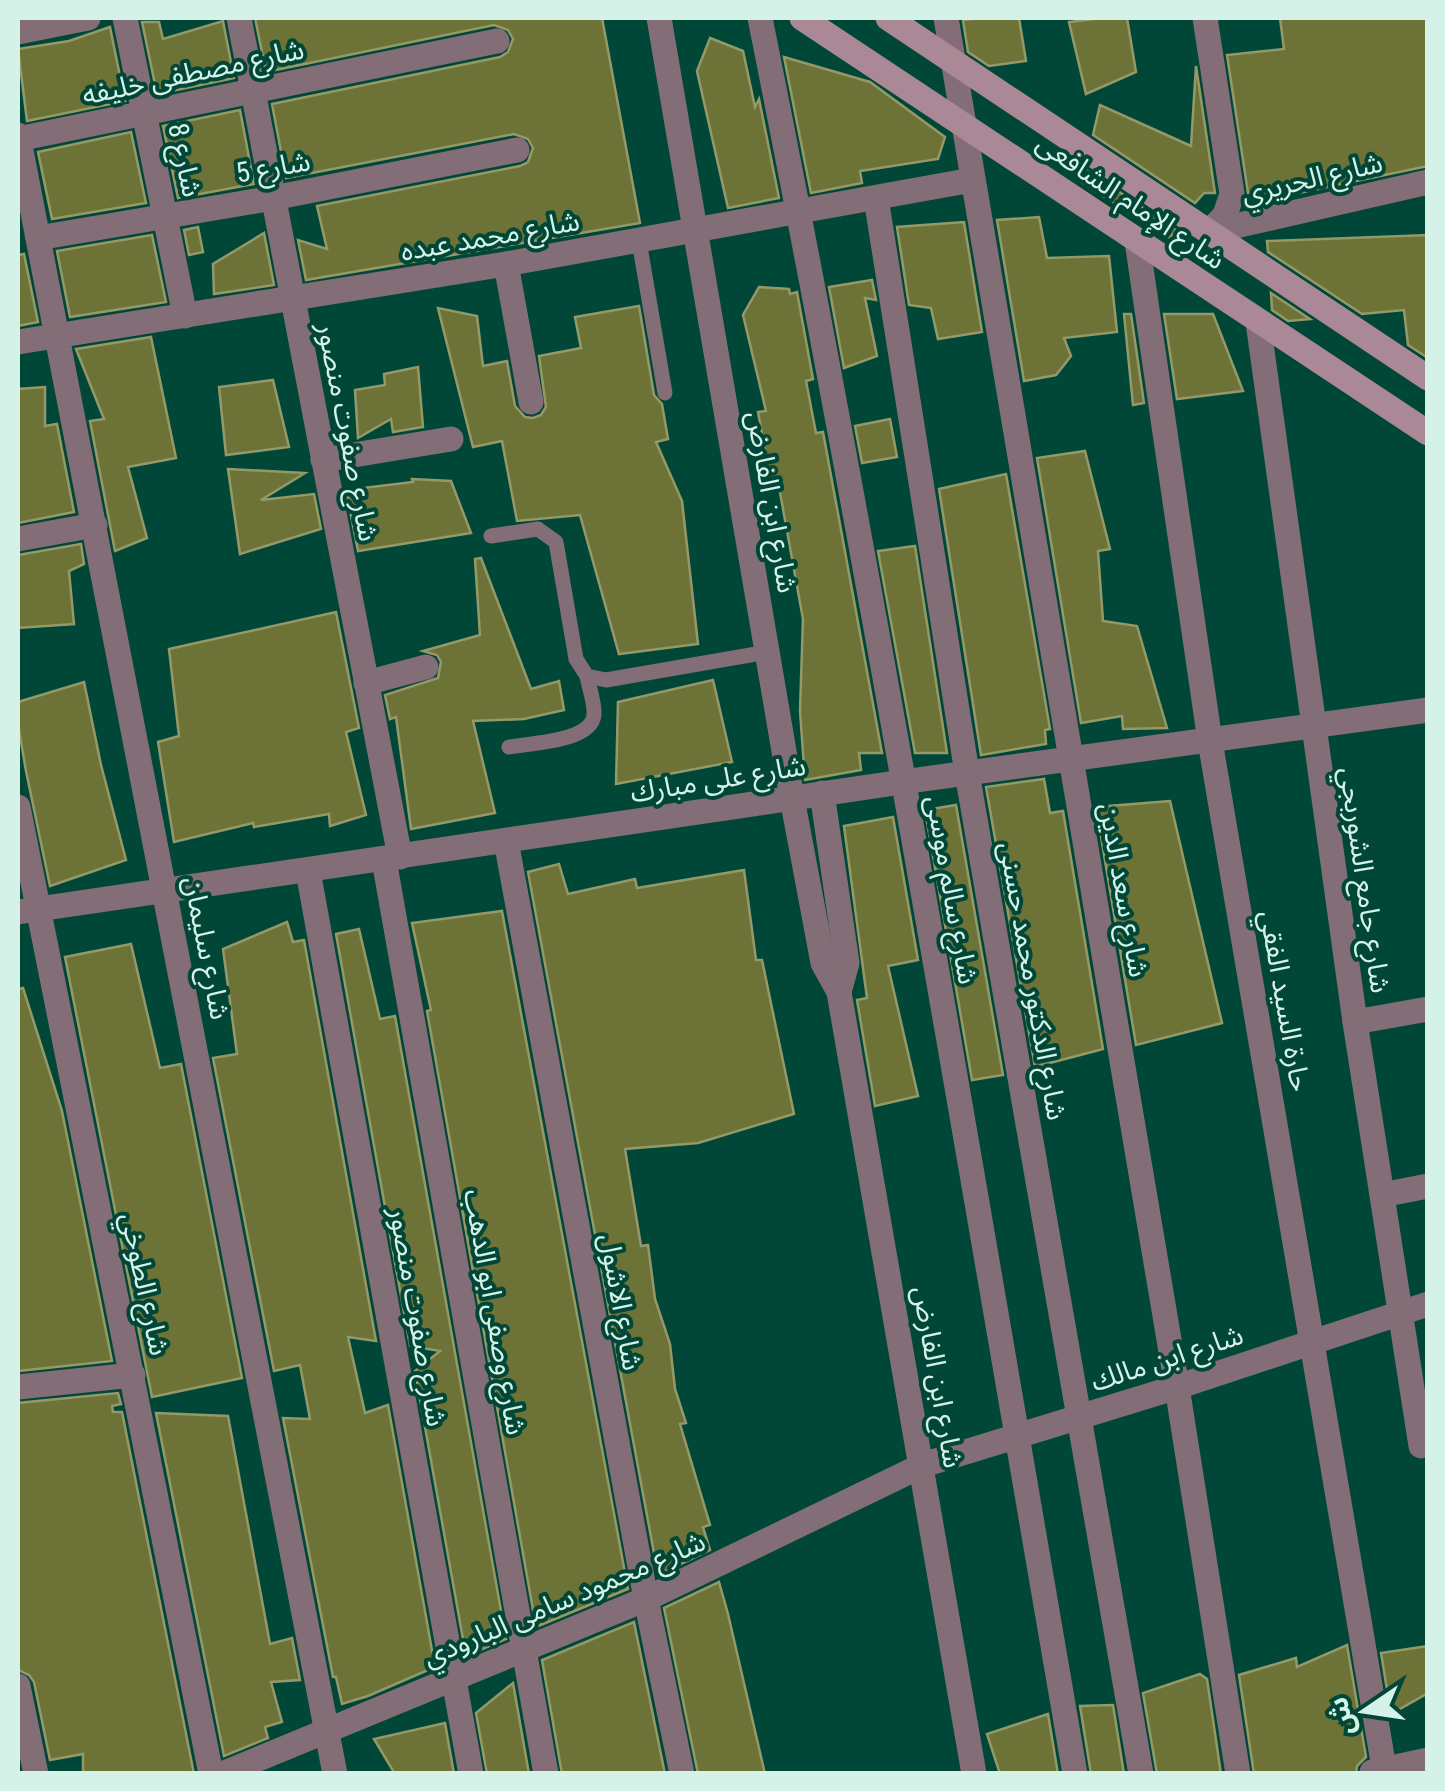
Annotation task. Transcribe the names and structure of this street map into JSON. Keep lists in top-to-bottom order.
{
  "streets": {
    "main road": ["شارع الإمام الشافعى"],
    "street": [
      "شارع مصطفى خليفه",
      "شارع 8",
      "شارع 5",
      "شارع الحريري",
      "شارع محمد عبده",
      "شارع صفوت منصور",
      "شارع ابن الفارض",
      "شارع على مبارك",
      "شارع جامع الشوربجي",
      "شارع سالم موسى",
      "شارع سعد الدين",
      "شارع سليمان",
      "شارع الدكتور محمد حسنى",
      "حارة السيد الفقي",
      "شارع الطوخي",
      "شارع الاشول",
      "شارع وصفى ابو الدهب",
      "شارع ابن مالك",
      "شارع محمود سامى البارودي"
    ]
  },
  "crossings": [
    ["شارع مصطفى خليفه", "شارع 8"],
    ["شارع مصطفى خليفه", "شارع صفوت منصور"],
    ["شارع مصطفى خليفه", "شارع سليمان"],
    ["شارع 8", "شارع 5"],
    ["شارع 8", "شارع محمد عبده"],
    ["شارع 5", "شارع صفوت منصور"],
    ["شارع 5", "شارع سليمان"],
    ["شارع الحريري", "شارع الإمام الشافعى"],
    ["شارع الإمام الشافعى", "شارع جامع الشوربجي"],
    ["شارع الإمام الشافعى", "شارع سعد الدين"],
    ["شارع الإمام الشافعى", "حارة السيد الفقي"],
    ["شارع محمد عبده", "شارع صفوت منصور"],
    ["شارع محمد عبده", "شارع ابن الفارض"],
    ["شارع محمد عبده", "شارع سالم موسى"],
    ["شارع محمد عبده", "شارع سعد الدين"],
    ["شارع محمد عبده", "شارع سليمان"],
    ["شارع محمد عبده", "شارع الدكتور محمد حسنى"],
    ["شارع صفوت منصور", "شارع على مبارك"],
    ["شارع صفوت منصور", "شارع وصفى ابو الدهب"],
    ["شارع صفوت منصور", "شارع محمود سامى البارودي"],
    ["شارع ابن الفارض", "شارع على مبارك"],
    ["شارع ابن الفارض", "شارع ابن مالك"],
    ["شارع ابن الفارض", "شارع محمود سامى البارودي"],
    ["شارع على مبارك", "شارع جامع الشوربجي"],
    ["شارع على مبارك", "شارع سالم موسى"],
    ["شارع على مبارك", "شارع سعد الدين"],
    ["شارع على مبارك", "شارع سليمان"],
    ["شارع على مبارك", "شارع الدكتور محمد حسنى"],
    ["شارع على مبارك", "حارة السيد الفقي"],
    ["شارع على مبارك", "شارع الطوخي"],
    ["شارع على مبارك", "شارع الاشول"],
    ["شارع على مبارك", "شارع وصفى ابو الدهب"],
    ["شارع جامع الشوربجي", "شارع ابن مالك"],
    ["شارع سالم موسى", "شارع ابن مالك"],
    ["شارع سعد الدين", "شارع ابن مالك"],
    ["شارع سليمان", "شارع محمود سامى البارودي"],
    ["شارع الدكتور محمد حسنى", "شارع ابن مالك"],
    ["حارة السيد الفقي", "شارع ابن مالك"],
    ["شارع الاشول", "شارع محمود سامى البارودي"],
    ["شارع وصفى ابو الدهب", "شارع محمود سامى البارودي"],
    ["شارع ابن مالك", "شارع محمود سامى البارودي"]
  ],
  "north": "left"
}
